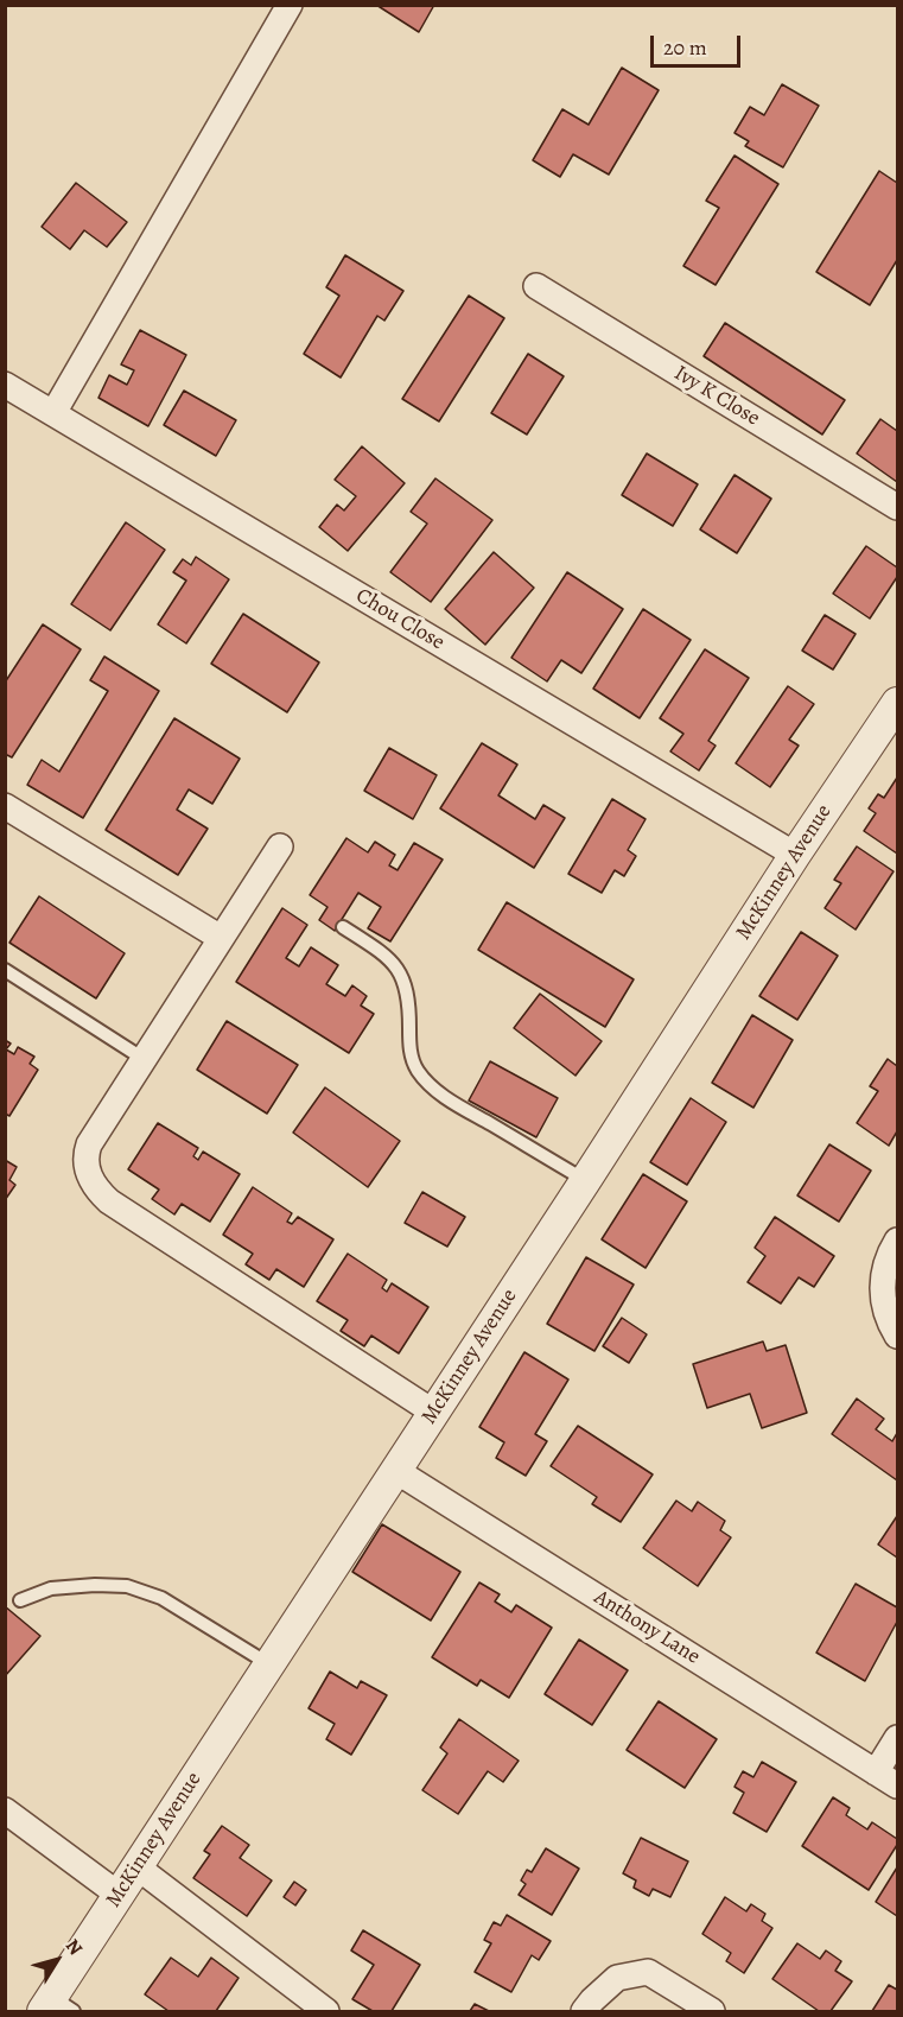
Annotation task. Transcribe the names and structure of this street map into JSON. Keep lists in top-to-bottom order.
{
  "streets": {
    "street": [
      "Ivy K Close",
      "Chou Close",
      "McKinney Avenue",
      "Anthony Lane"
    ]
  },
  "crossings": [
    ["Chou Close", "McKinney Avenue"],
    ["McKinney Avenue", "Anthony Lane"]
  ],
  "scale_bar": "20 m",
  "north": "top right"
}
